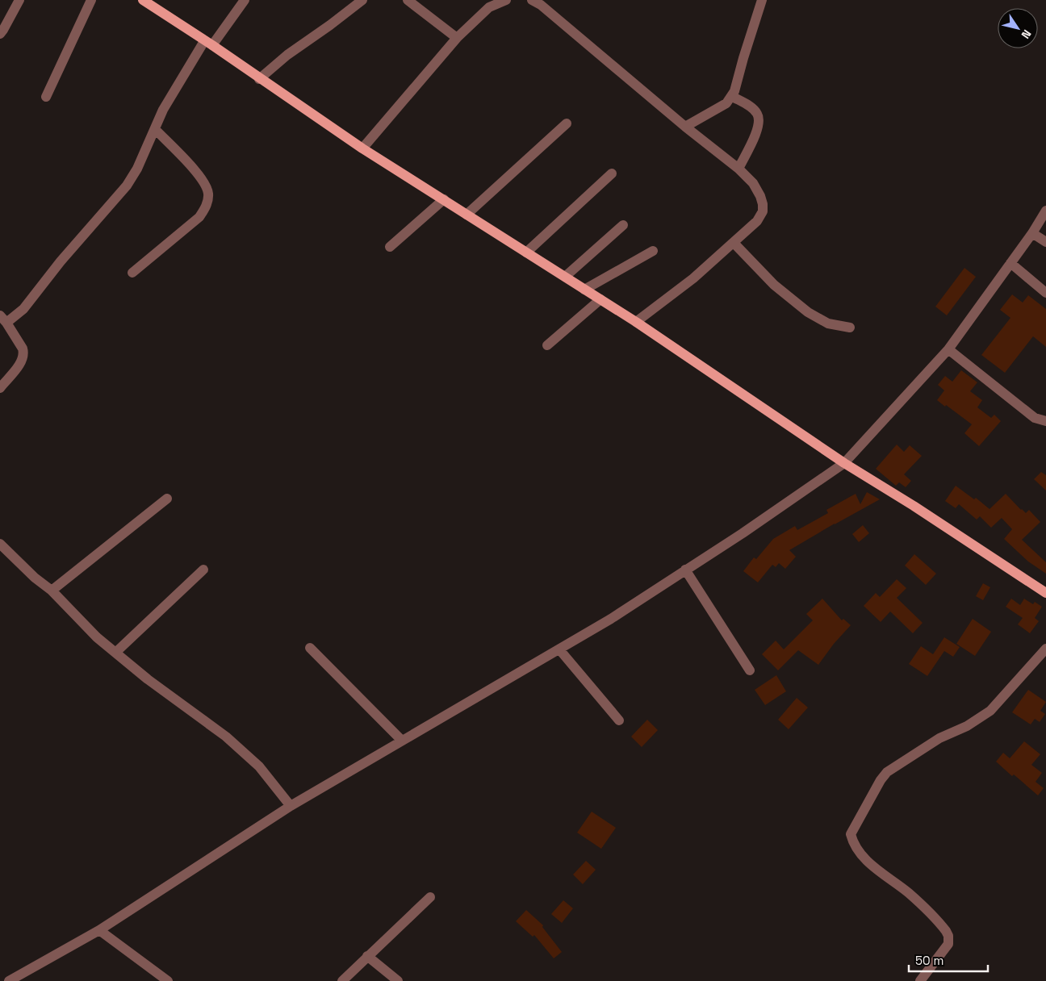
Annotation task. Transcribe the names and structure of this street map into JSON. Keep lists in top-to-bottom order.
{
  "scale_bar": "50 m",
  "north": "bottom right"
}
